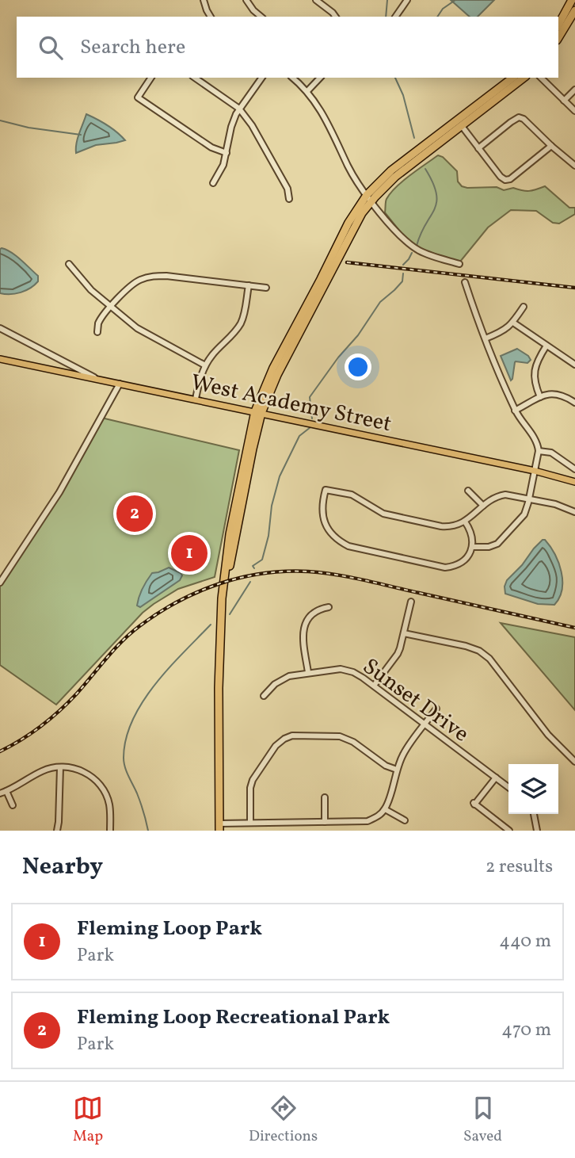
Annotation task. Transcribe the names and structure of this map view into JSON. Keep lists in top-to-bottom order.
{
  "streets": {
    "main road": ["West Academy Street"],
    "street": ["Sunset Drive"]
  },
  "page": {
    "search": "Search here",
    "pins": ["2", "1"],
    "heading": ["Nearby", "2 results"],
    "list": [
      {
        "mark": "1",
        "name": "Fleming Loop Park",
        "note": "Park",
        "value": "440 m"
      },
      {
        "mark": "2",
        "name": "Fleming Loop Recreational Park",
        "note": "Park",
        "value": "470 m"
      }
    ],
    "nav": ["Map", "Directions", "Saved"]
  }
}
